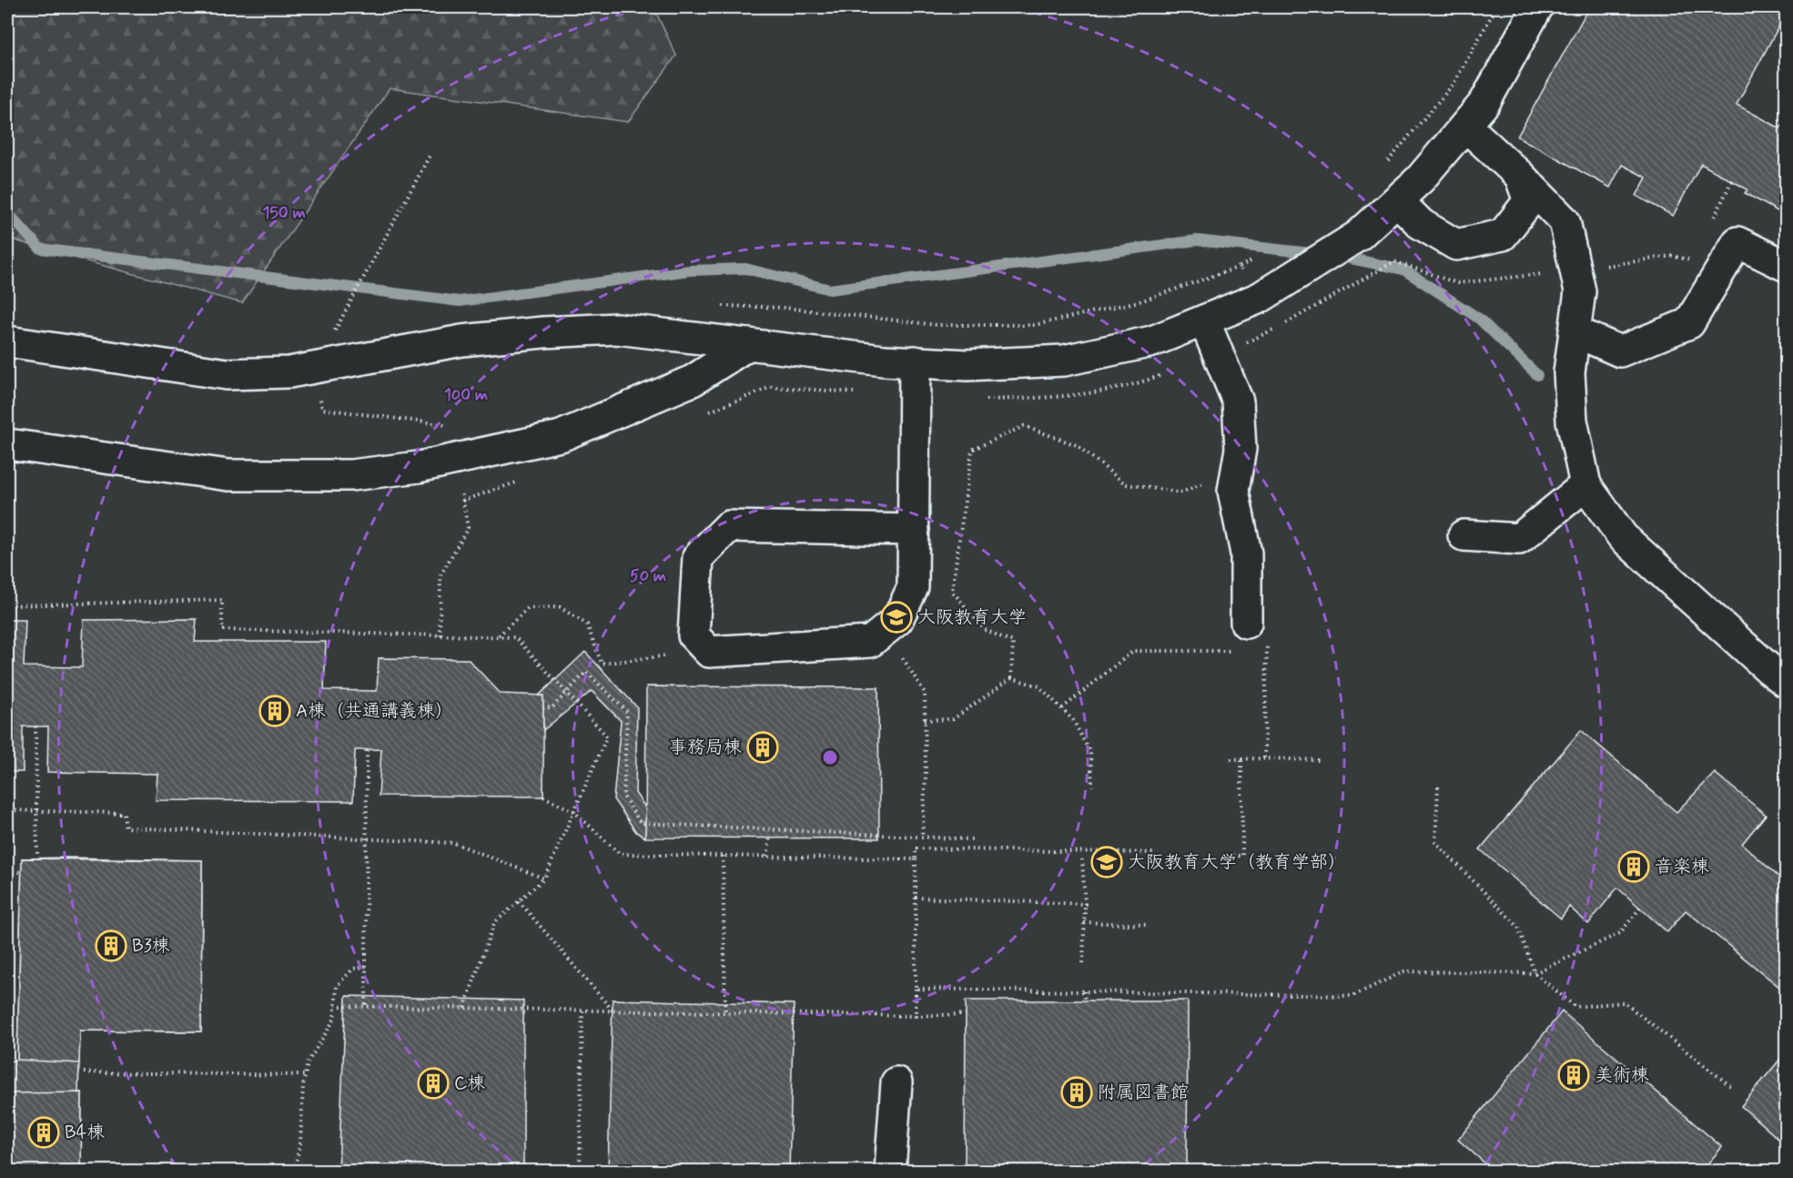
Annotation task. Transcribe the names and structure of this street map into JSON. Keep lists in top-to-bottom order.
{
  "places": {
    "school or university": ["大阪教育大学", "大阪教育大学（教育学部）"],
    "building": [
      "A棟（共通講義棟）",
      "事務局棟",
      "音楽棟",
      "B3棟",
      "美術棟",
      "C棟",
      "附属図書館",
      "B4棟"
    ]
  },
  "rings": ["150 m", "100 m", "50 m"]
}
